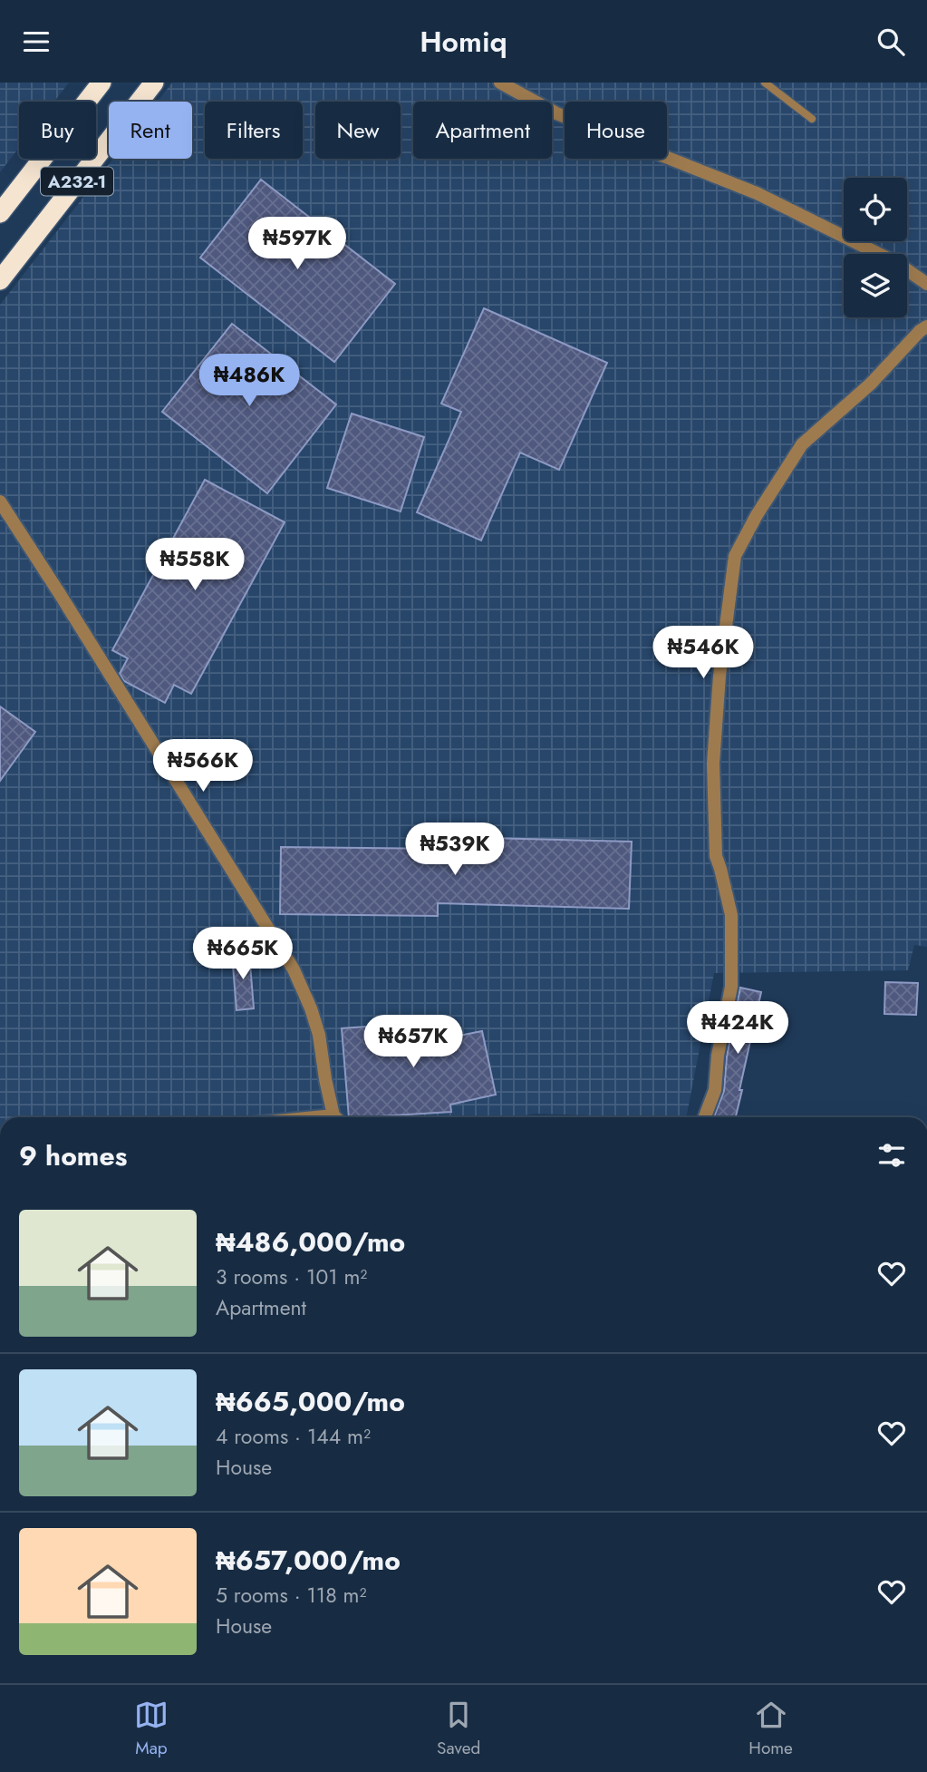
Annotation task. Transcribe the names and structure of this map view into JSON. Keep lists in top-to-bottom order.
{
  "streets": {
    "highway": ["A232-1"]
  },
  "page": {
    "header": "Homiq",
    "chip": [
      "Buy",
      "Rent",
      "Filters",
      "New",
      "Apartment",
      "House"
    ],
    "price": [
      "₦597K",
      "₦486K",
      "₦558K",
      "₦546K",
      "₦566K",
      "₦539K",
      "₦665K",
      "₦424K",
      "₦657K"
    ],
    "heading": "9 homes",
    "list": [
      {
        "name": "₦486,000/mo",
        "note": "3 rooms · 101 m² · Apartment"
      },
      {
        "name": "₦665,000/mo",
        "note": "4 rooms · 144 m² · House"
      },
      {
        "name": "₦657,000/mo",
        "note": "5 rooms · 118 m² · House"
      }
    ],
    "tabs": ["Map", "Saved", "Home"]
  }
}
